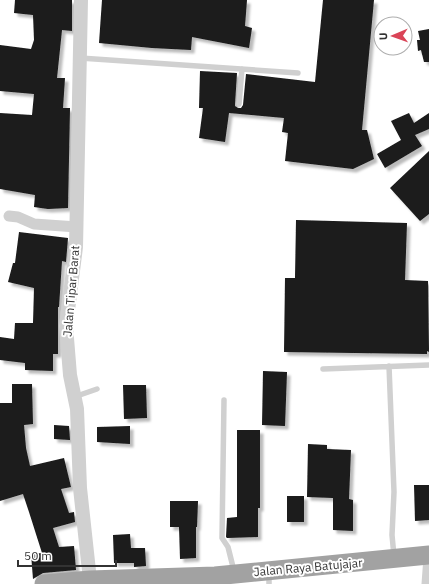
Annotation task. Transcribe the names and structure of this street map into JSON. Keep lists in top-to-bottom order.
{
  "streets": {
    "highway": ["Jalan Raya Batujajar"],
    "street": ["Jalan Tipar Barat"]
  },
  "crossings": [
    ["Jalan Tipar Barat", "Jalan Raya Batujajar"]
  ],
  "scale_bar": "50 m",
  "north": "left"
}
